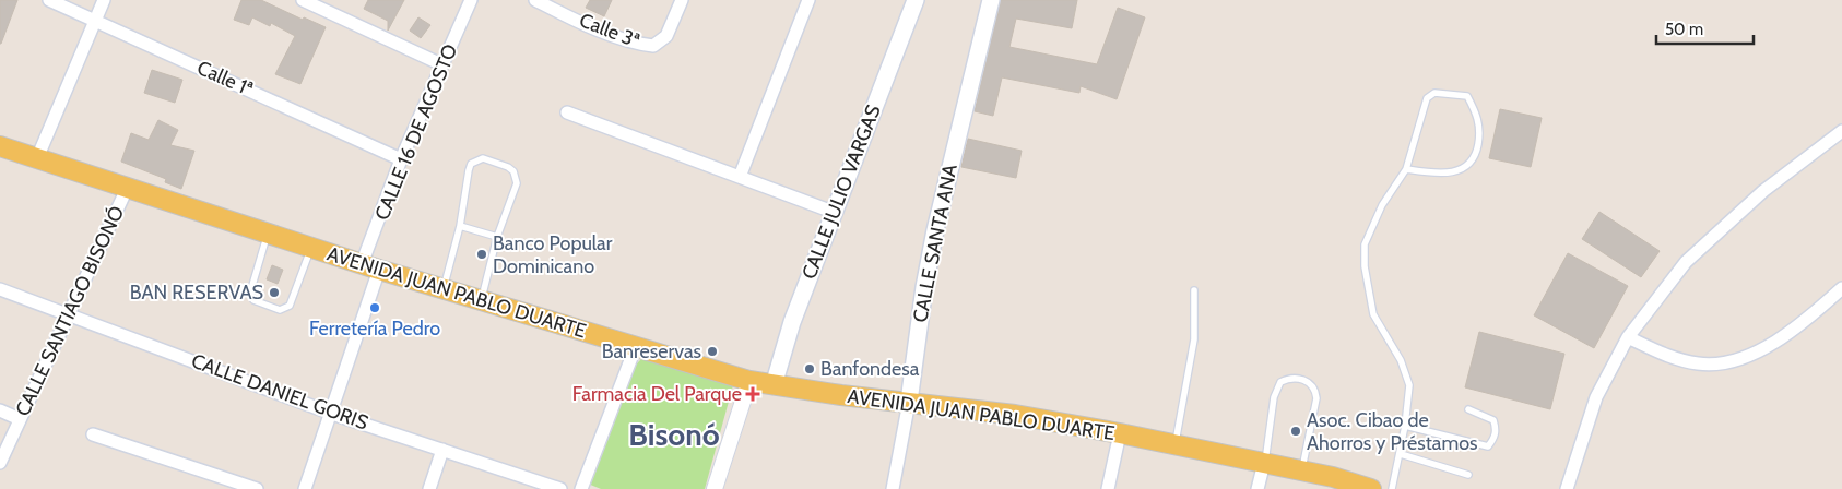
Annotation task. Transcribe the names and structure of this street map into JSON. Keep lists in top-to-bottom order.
{
  "streets": {
    "main road": ["CALLE JULIO VARGAS", "CALLE SANTA ANA", "AVENIDA JUAN PABLO DUARTE"],
    "street": [
      "Calle 3ª",
      "Calle 1ª",
      "CALLE 16 DE AGOSTO",
      "CALLE SANTIAGO BISONÓ",
      "CALLE DANIEL GORIS"
    ]
  },
  "crossings": [
    ["Calle 1ª", "CALLE 16 DE AGOSTO"],
    ["CALLE 16 DE AGOSTO", "AVENIDA JUAN PABLO DUARTE"],
    ["CALLE 16 DE AGOSTO", "CALLE DANIEL GORIS"],
    ["CALLE JULIO VARGAS", "AVENIDA JUAN PABLO DUARTE"],
    ["CALLE SANTA ANA", "AVENIDA JUAN PABLO DUARTE"],
    ["AVENIDA JUAN PABLO DUARTE", "CALLE SANTIAGO BISONÓ"],
    ["CALLE SANTIAGO BISONÓ", "CALLE DANIEL GORIS"]
  ],
  "districts": ["Bisonó"],
  "places": {
    "other": [
      "Banco Popular Dominicano",
      "BAN RESERVAS",
      "Ferretería Pedro",
      "Banreservas",
      "Banfondesa",
      "Asoc. Cibao de Ahorros y Préstamos"
    ],
    "health": ["Farmacia Del Parque"]
  },
  "scale_bar": "50 m"
}
